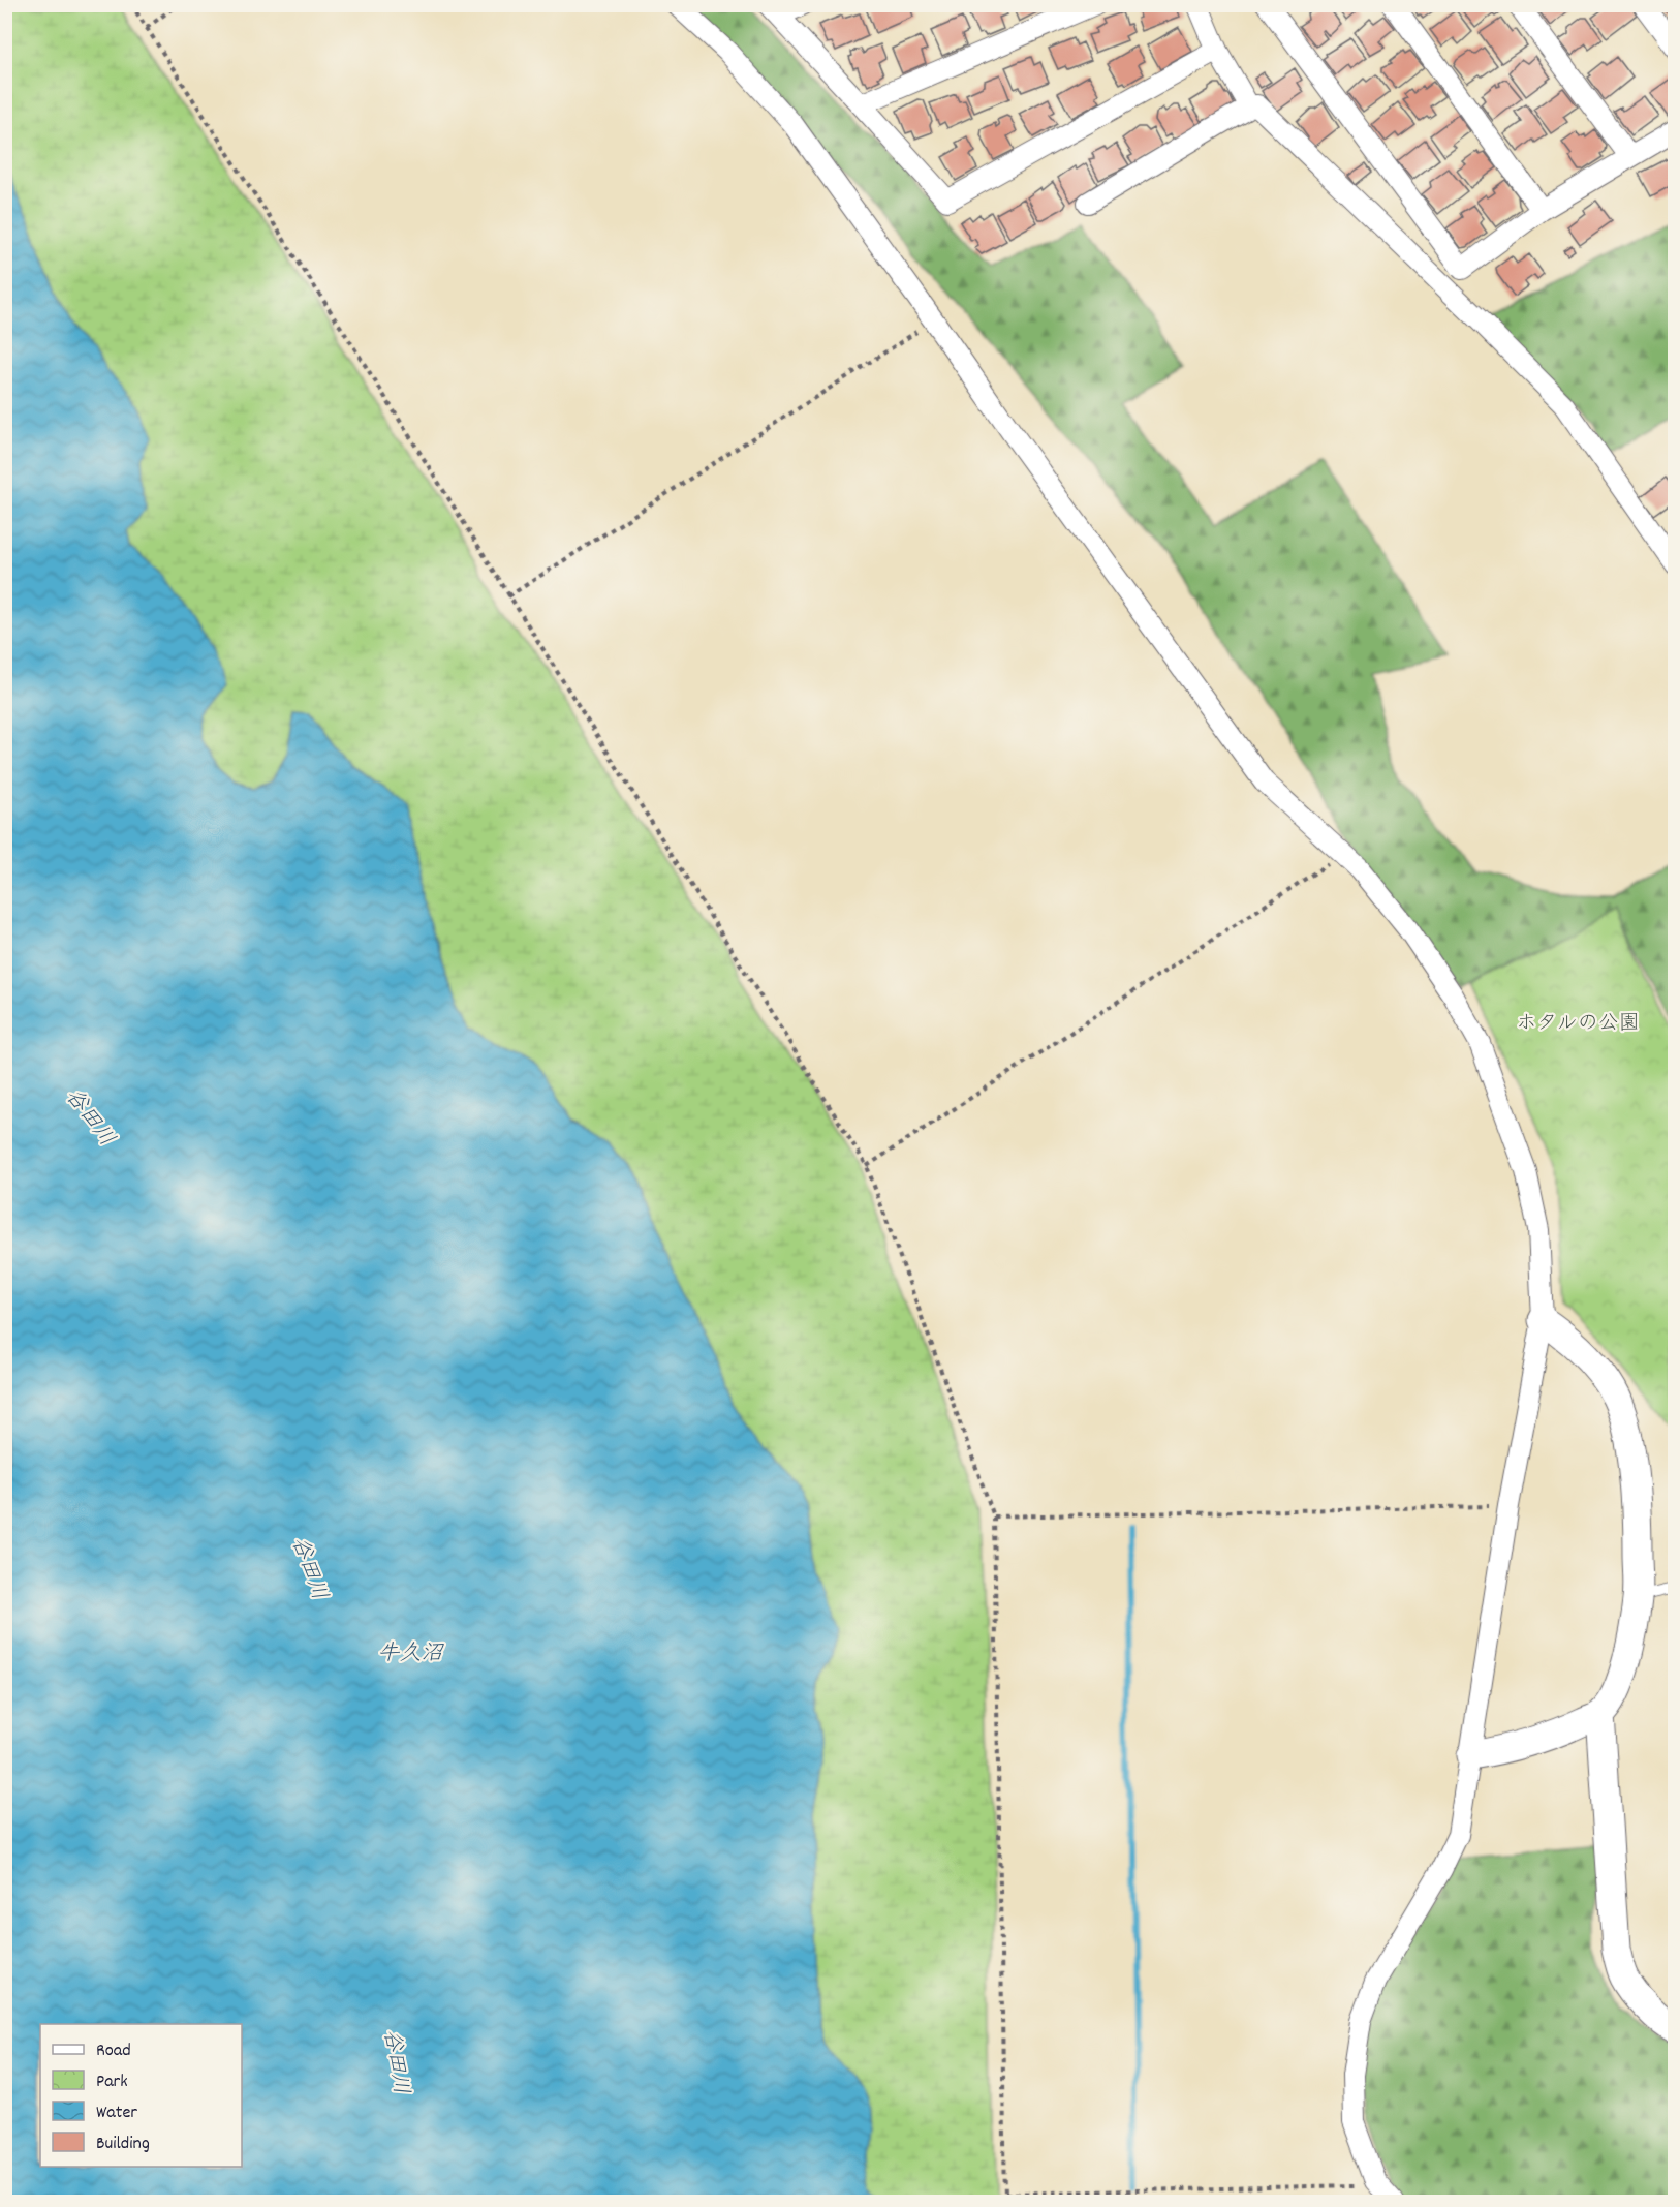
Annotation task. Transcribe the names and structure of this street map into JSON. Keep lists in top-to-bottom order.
{
  "water": ["谷田川", "牛久沼"],
  "parks": ["ホタルの公園"],
  "legend": [
    "Road",
    "Park",
    "Water",
    "Building"
  ]
}
